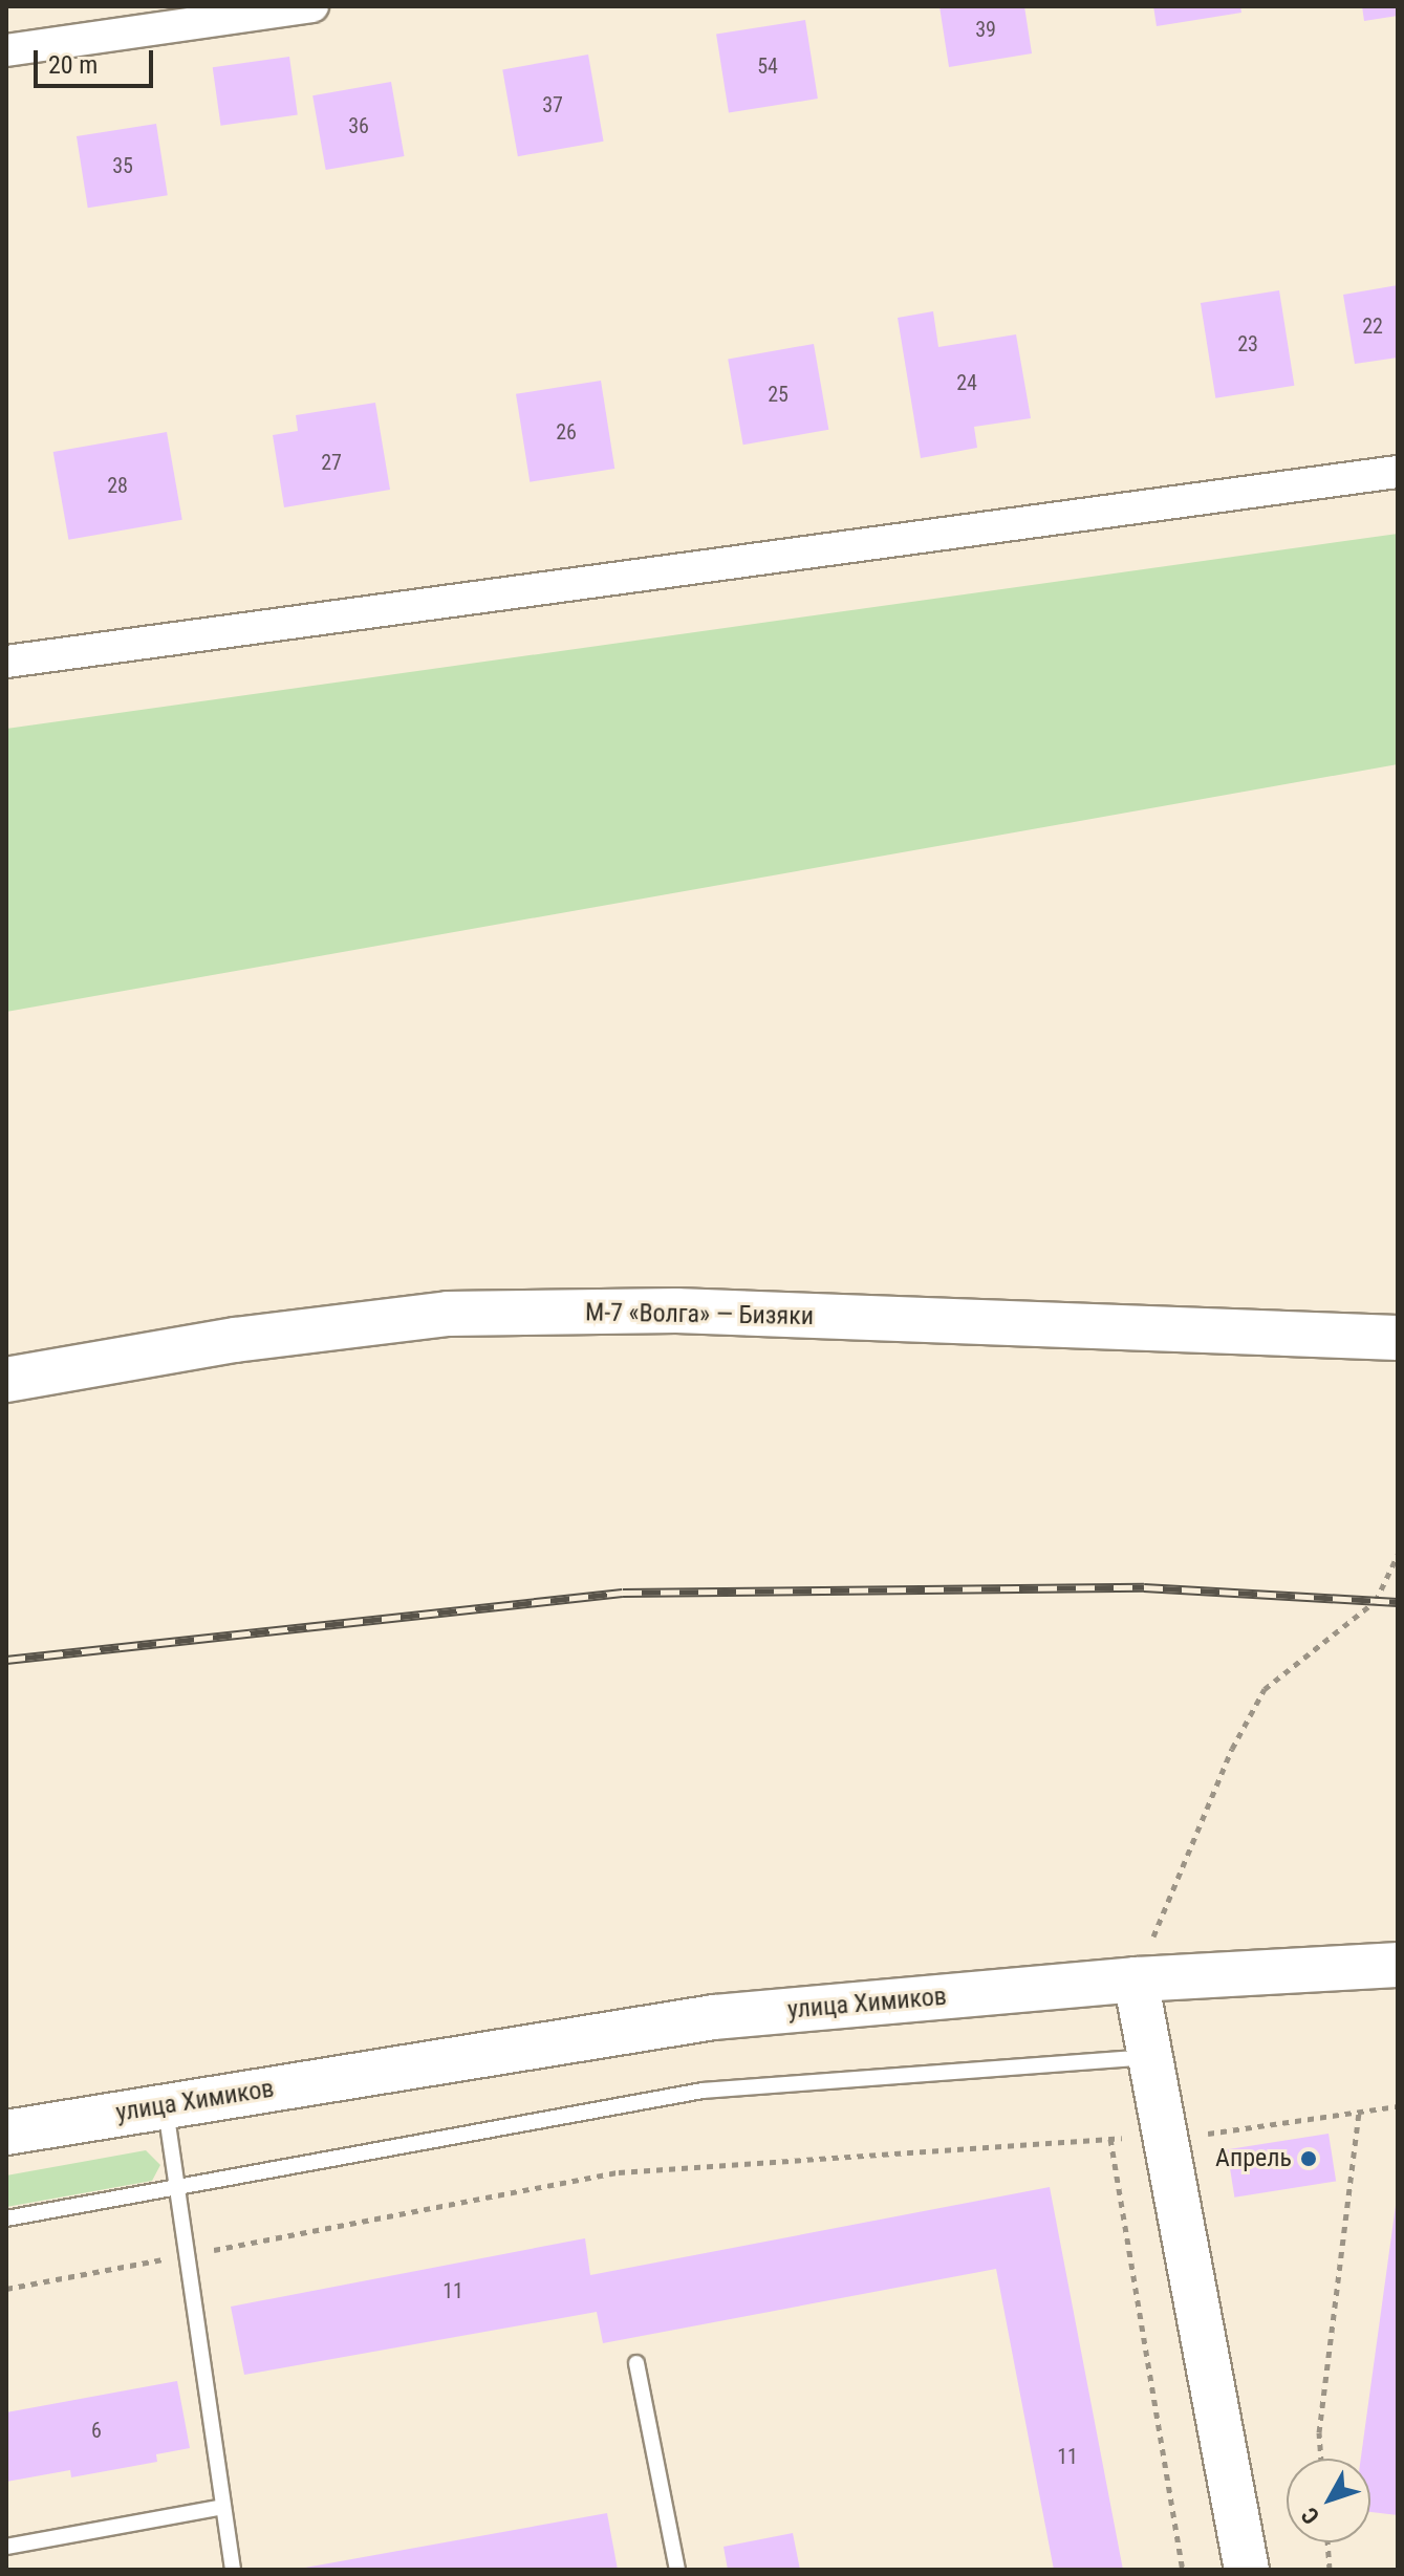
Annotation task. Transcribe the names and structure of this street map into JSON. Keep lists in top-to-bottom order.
{
  "streets": {
    "main road": ["М-7 «Волга» — Бизяки", "улица Химиков"]
  },
  "places": ["Апрель"],
  "house_numbers": [
    "39",
    "54",
    "37",
    "36",
    "35",
    "22",
    "23",
    "24",
    "25",
    "26",
    "27",
    "28",
    "11",
    "6",
    "11"
  ],
  "scale_bar": "20 m",
  "north": "bottom left"
}
